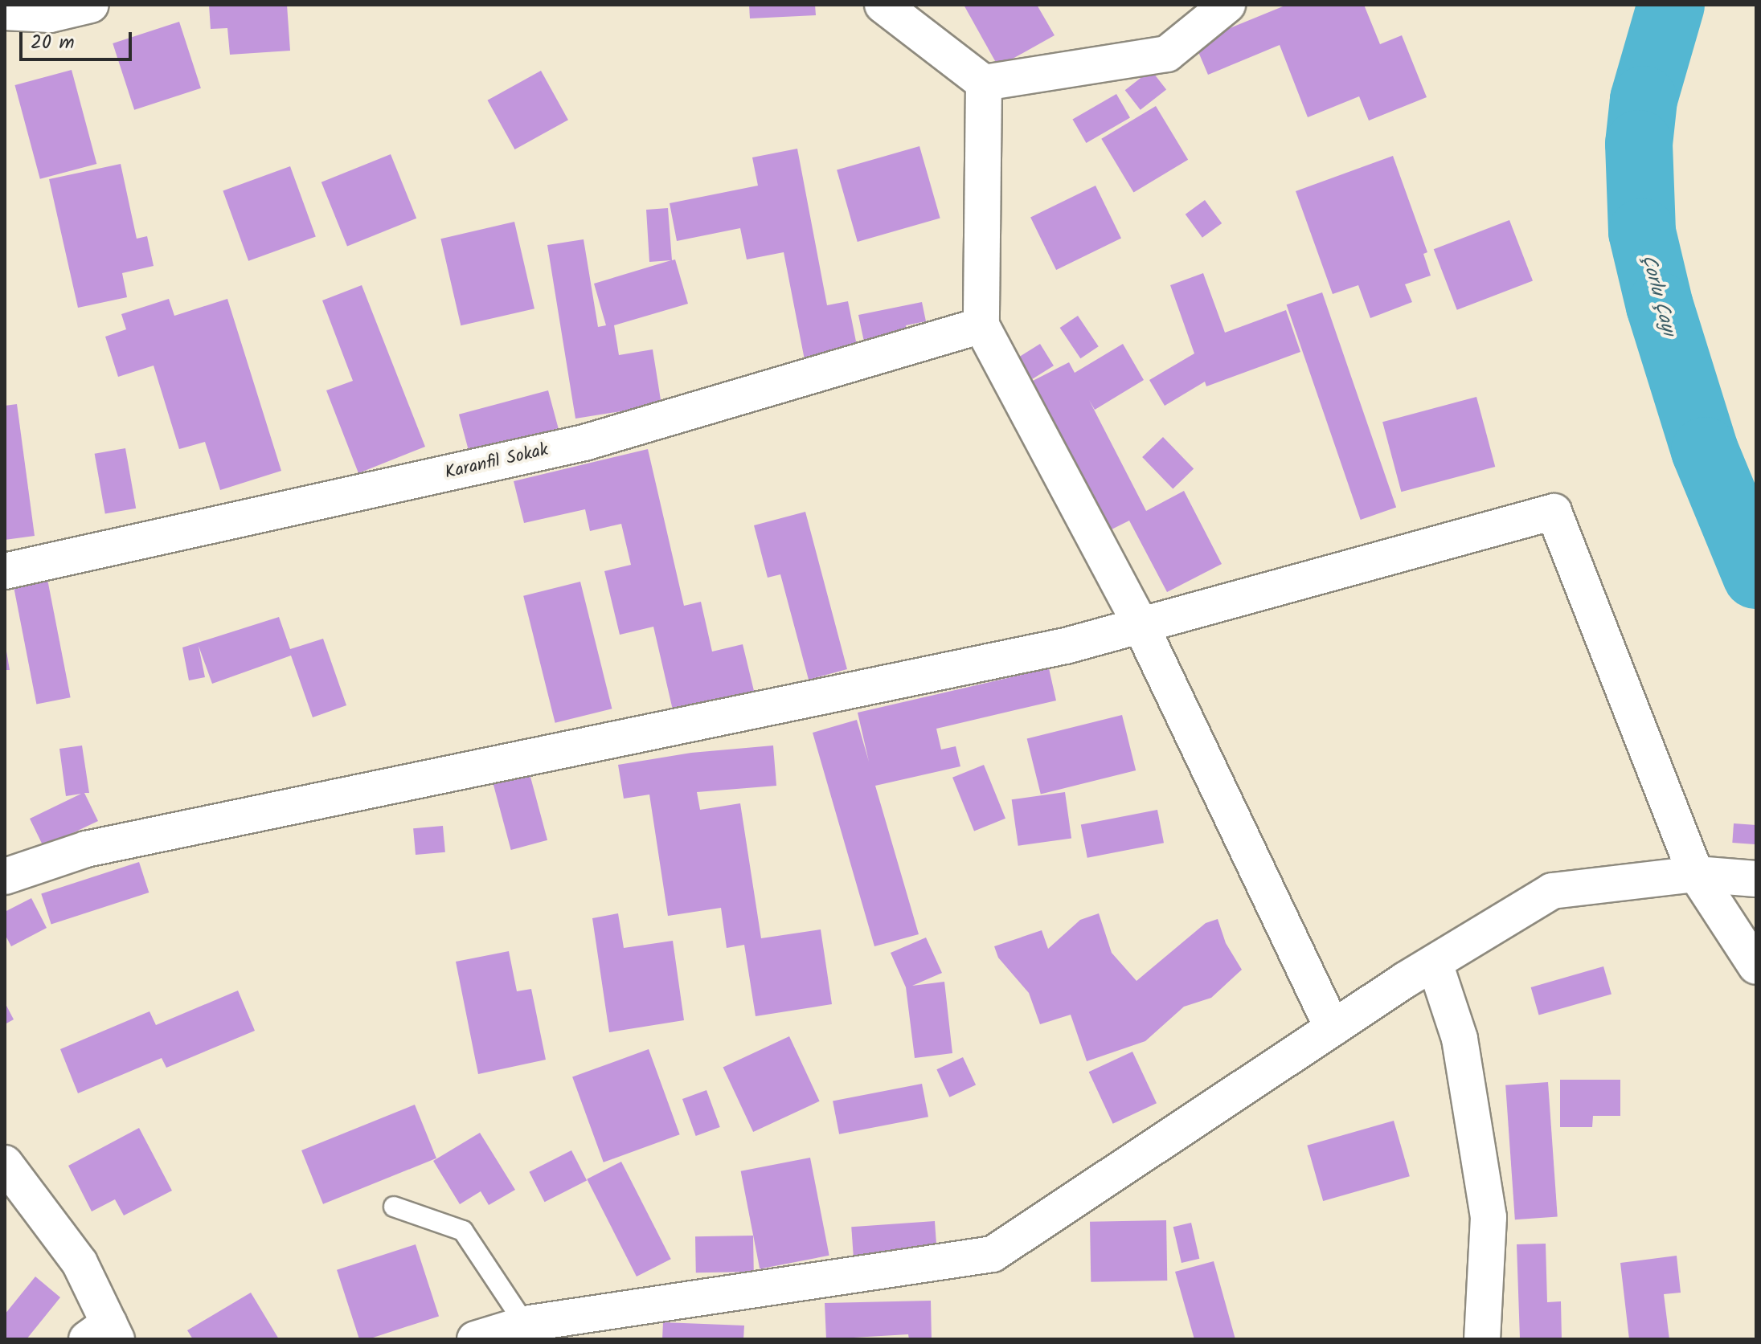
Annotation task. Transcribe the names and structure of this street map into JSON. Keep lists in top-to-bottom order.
{
  "streets": {
    "street": ["Karanfil Sokak"]
  },
  "water": ["Çorlu Çayı"],
  "scale_bar": "20 m"
}
